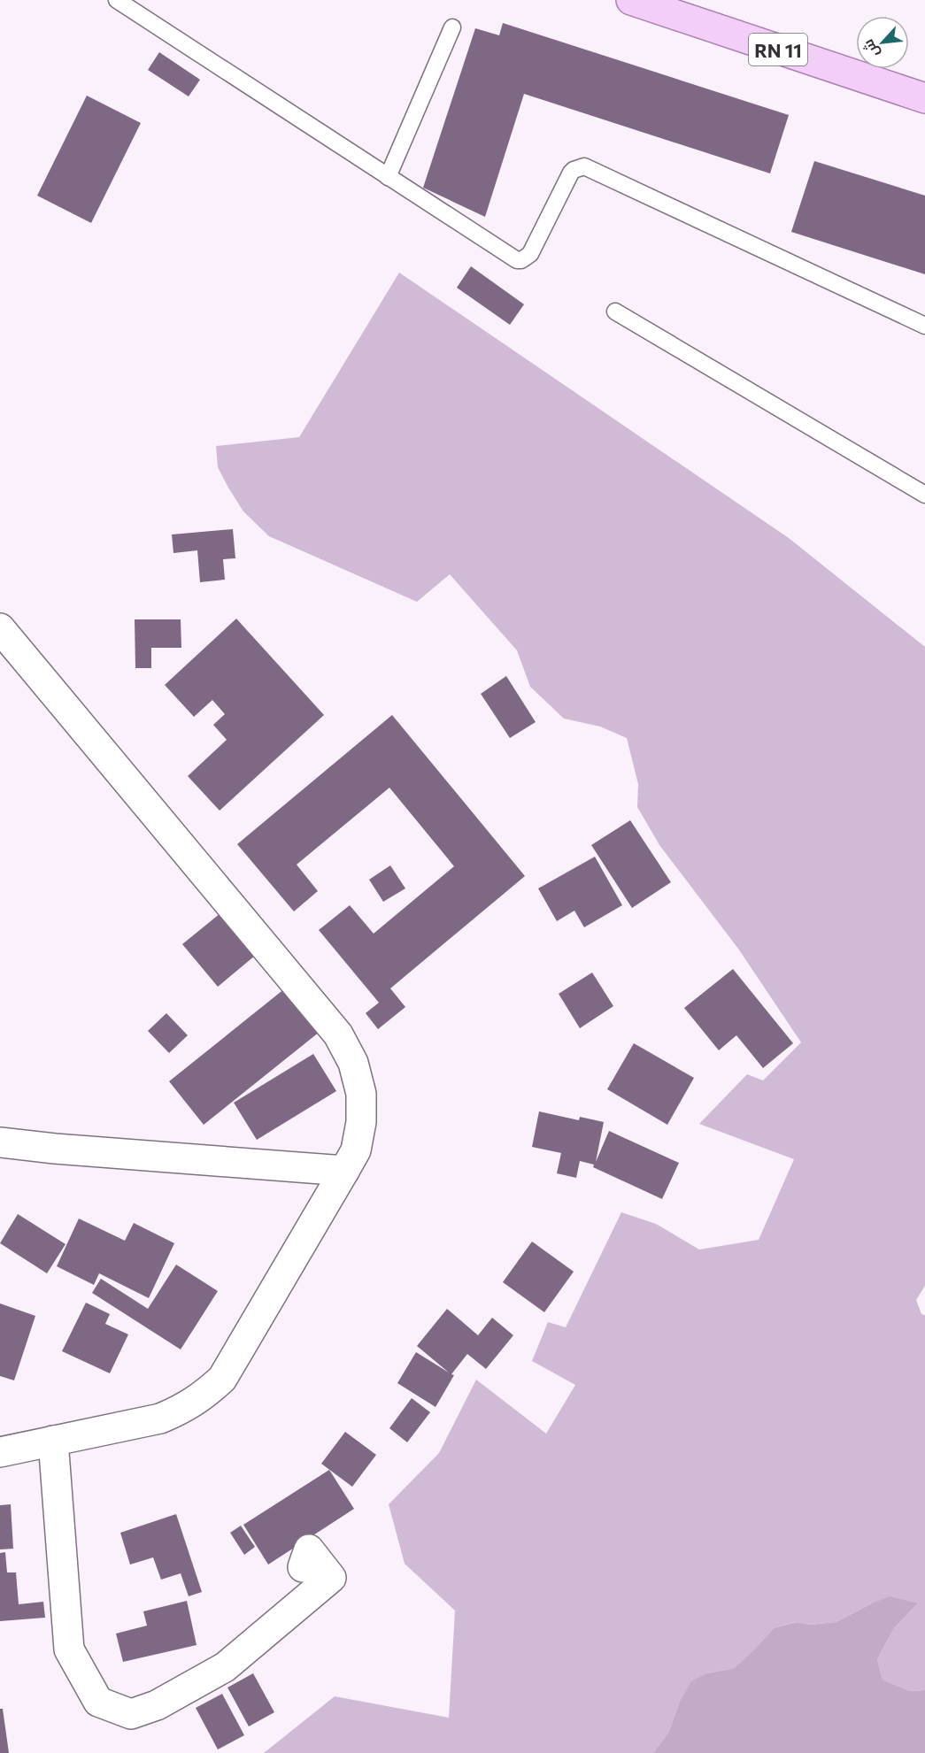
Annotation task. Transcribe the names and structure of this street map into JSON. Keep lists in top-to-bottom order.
{
  "streets": {
    "main road": ["RN 11"]
  },
  "north": "bottom left"
}
